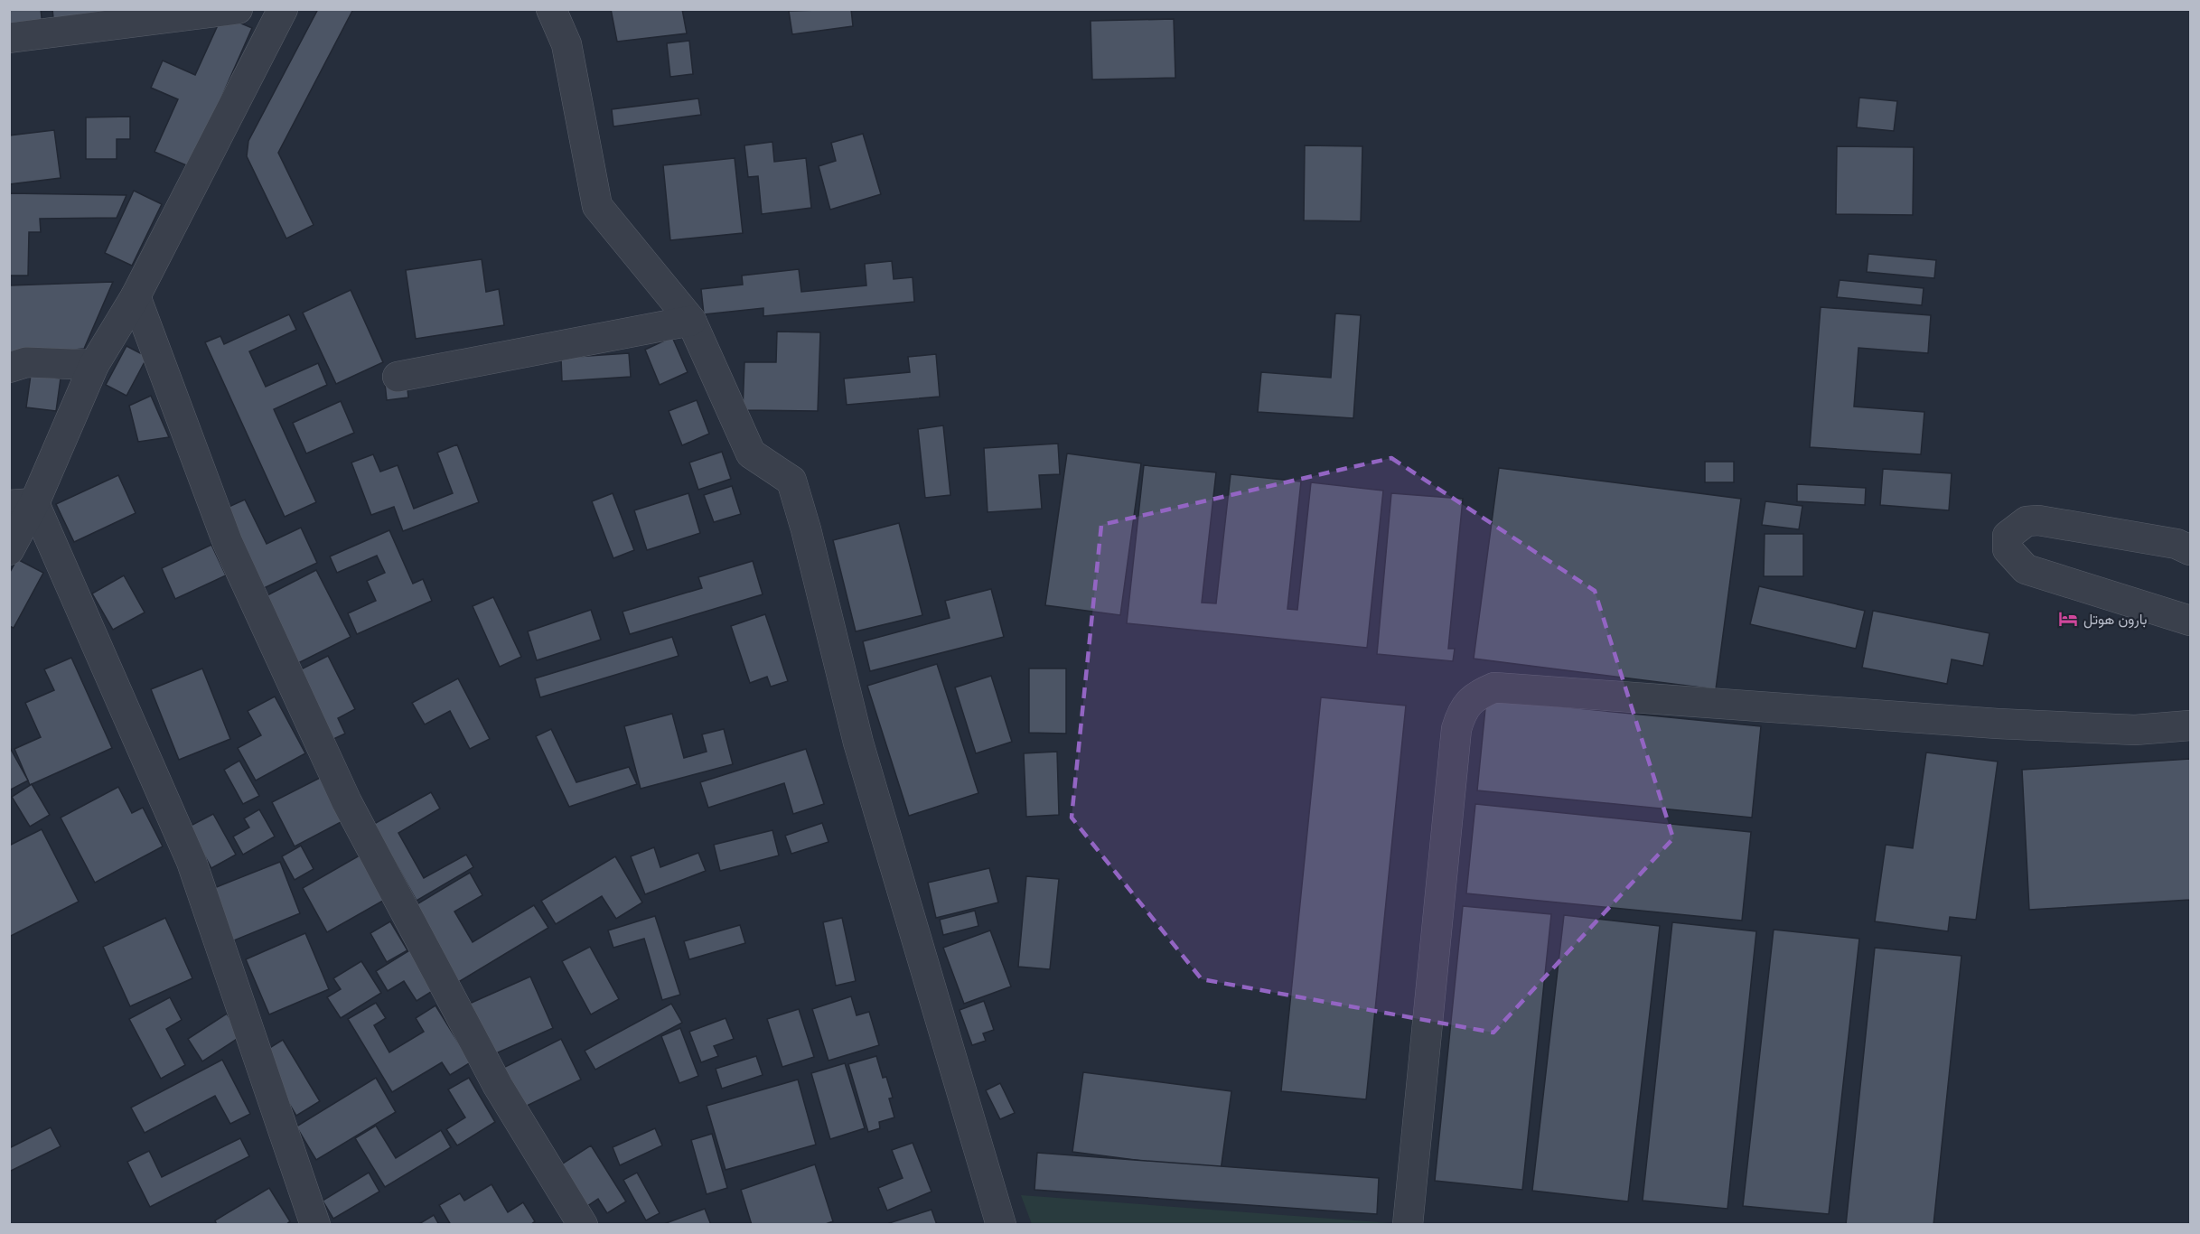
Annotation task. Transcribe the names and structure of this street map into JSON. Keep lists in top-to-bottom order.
{
  "places": {
    "hotel": ["بارون هوتل"]
  }
}
